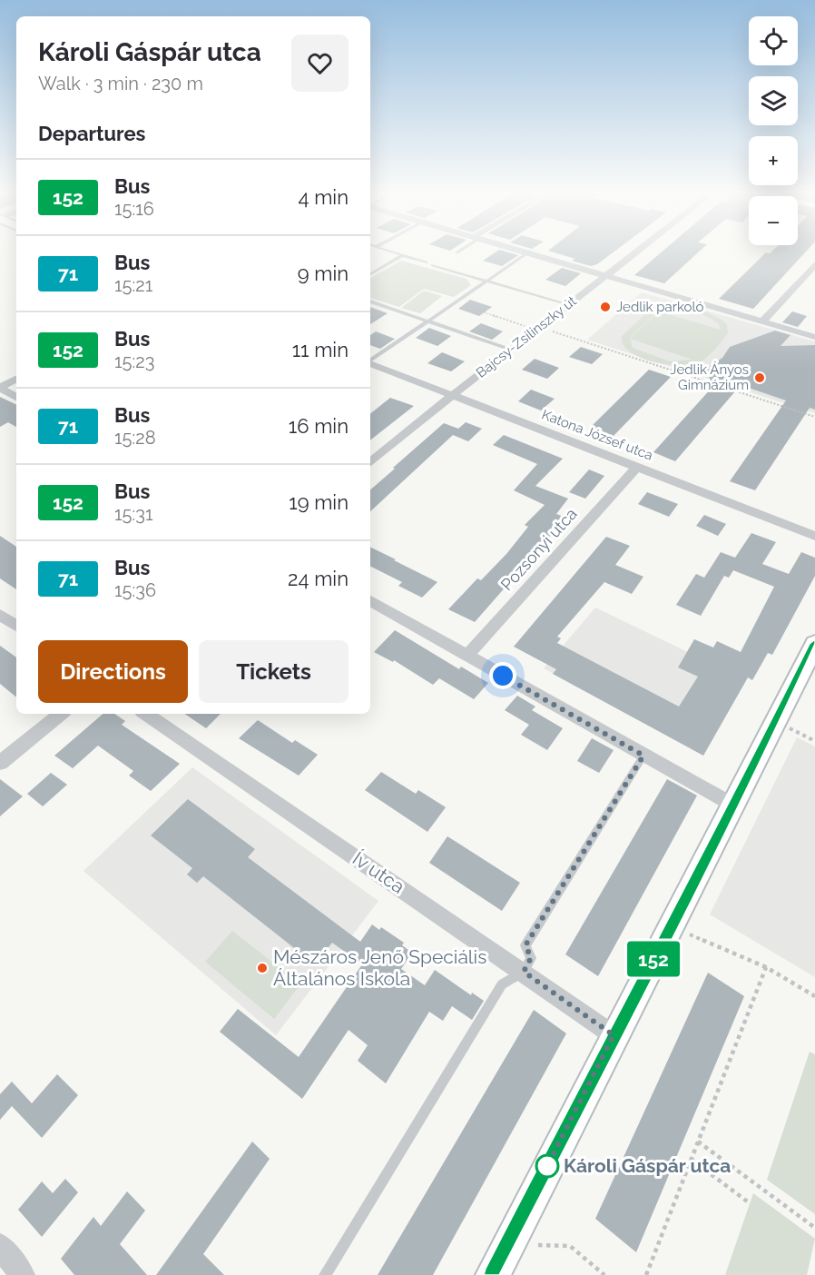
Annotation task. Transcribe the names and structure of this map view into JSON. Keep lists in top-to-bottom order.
{
  "streets": {
    "street": [
      "Bajcsy-Zsilinszky út",
      "Katona József utca",
      "Pozsonyi utca",
      "Ív utca"
    ]
  },
  "crossings": [
    ["Bajcsy-Zsilinszky út", "Katona József utca"],
    ["Katona József utca", "Pozsonyi utca"]
  ],
  "places": [
    "Jedlik parkoló",
    "Jedlik Ányos Gimnázium",
    "Mészáros Jenő Speciális Általános Iskola",
    "Károli Gáspár utca"
  ],
  "lines": ["bus line 152"],
  "page": {
    "on_map": "152",
    "map_buttons": ["+", "−"],
    "heading": [
      ["Károli Gáspár utca", "Walk · 3 min · 230 m"],
      "Departures"
    ],
    "list": [
      {
        "mark": "152",
        "name": "Bus",
        "note": "15:16",
        "value": "4 min"
      },
      {
        "mark": "71",
        "name": "Bus",
        "note": "15:21",
        "value": "9 min"
      },
      {
        "mark": "152",
        "name": "Bus",
        "note": "15:23",
        "value": "11 min"
      },
      {
        "mark": "71",
        "name": "Bus",
        "note": "15:28",
        "value": "16 min"
      },
      {
        "mark": "152",
        "name": "Bus",
        "note": "15:31",
        "value": "19 min"
      },
      {
        "mark": "71",
        "name": "Bus",
        "note": "15:36",
        "value": "24 min"
      }
    ],
    "buttons": ["Directions", "Tickets"]
  }
}
